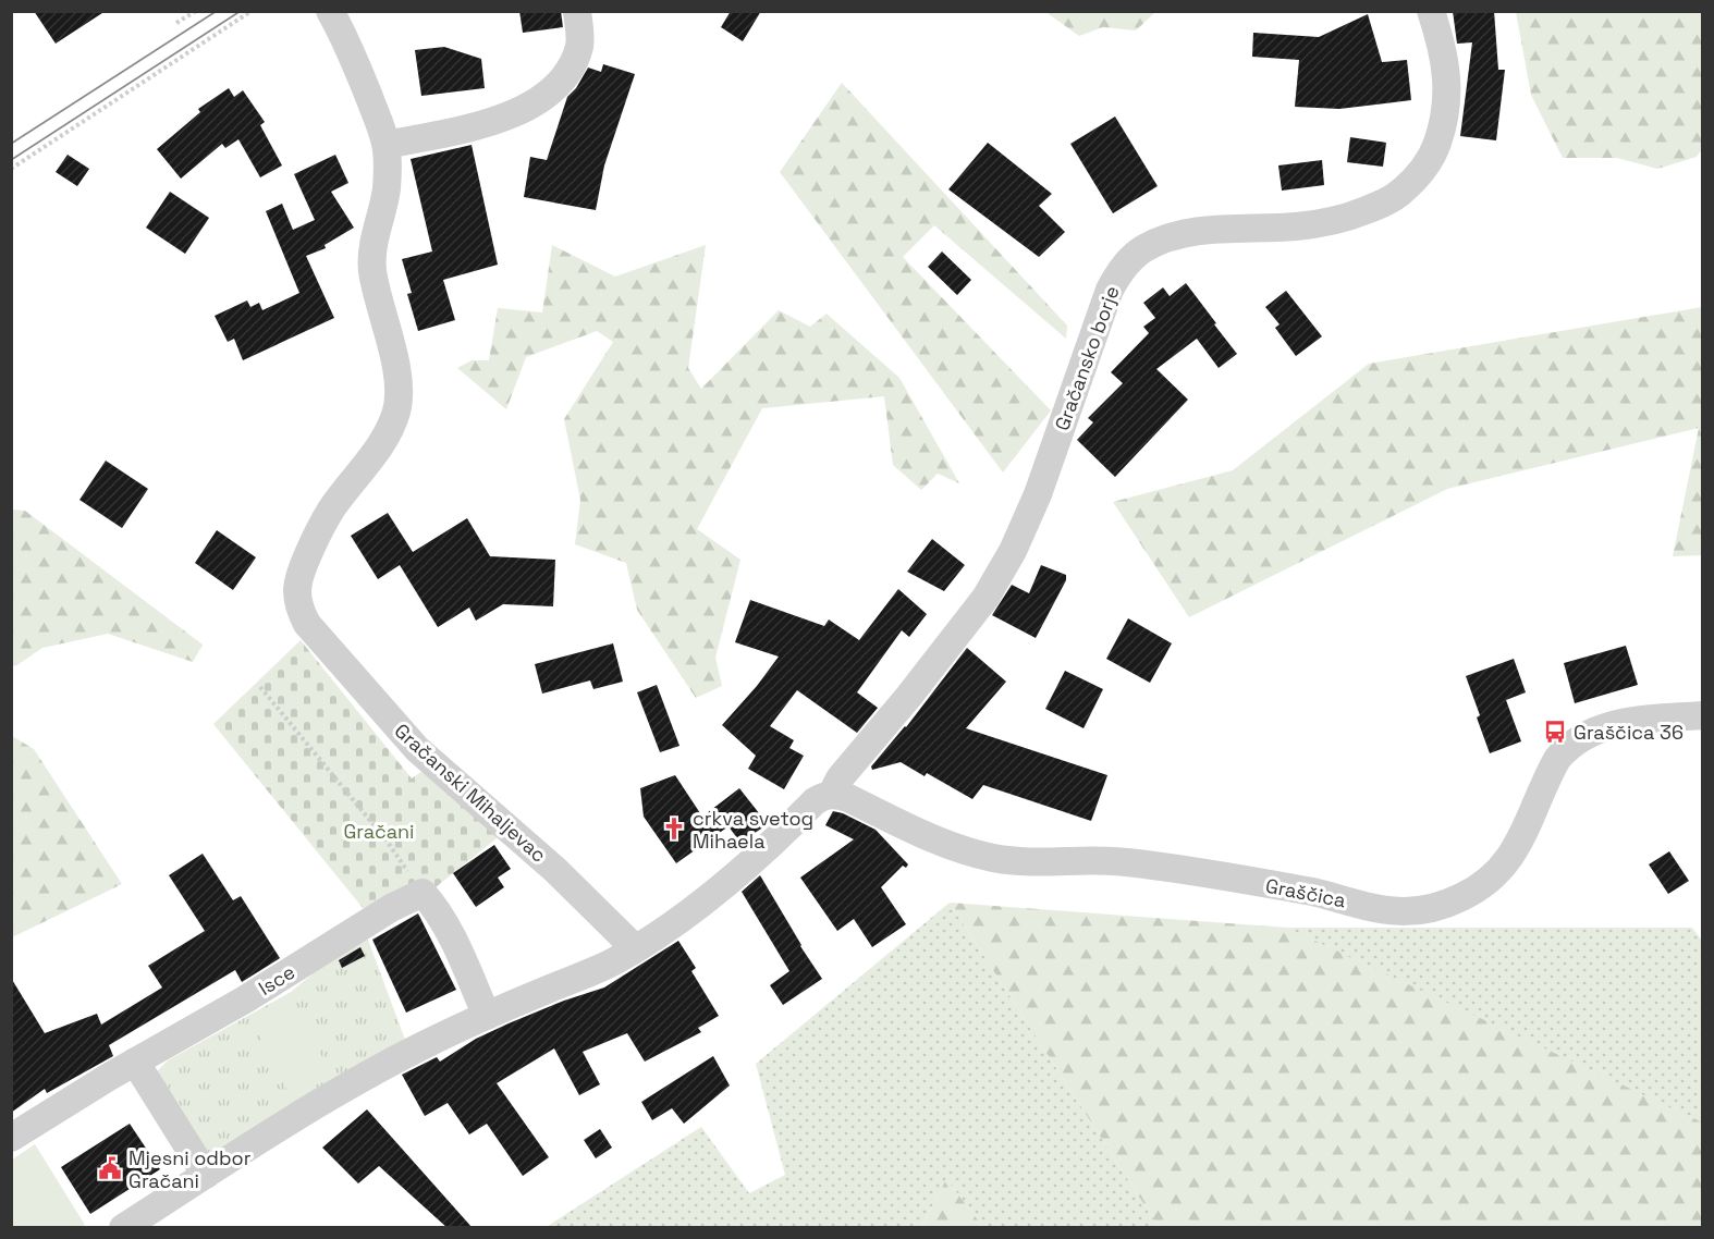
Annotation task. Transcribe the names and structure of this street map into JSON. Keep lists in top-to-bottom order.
{
  "streets": {
    "street": [
      "Gračansko borje",
      "Gračanski Mihaljevac",
      "Graščica",
      "Isce"
    ]
  },
  "crossings": [
    ["Gračansko borje", "Graščica"]
  ],
  "parks": ["Gračani"],
  "places": {
    "bus stop": ["Graščica 36"],
    "church": ["crkva svetog Mihaela"],
    "public building": ["Mjesni odbor Gračani"]
  }
}
